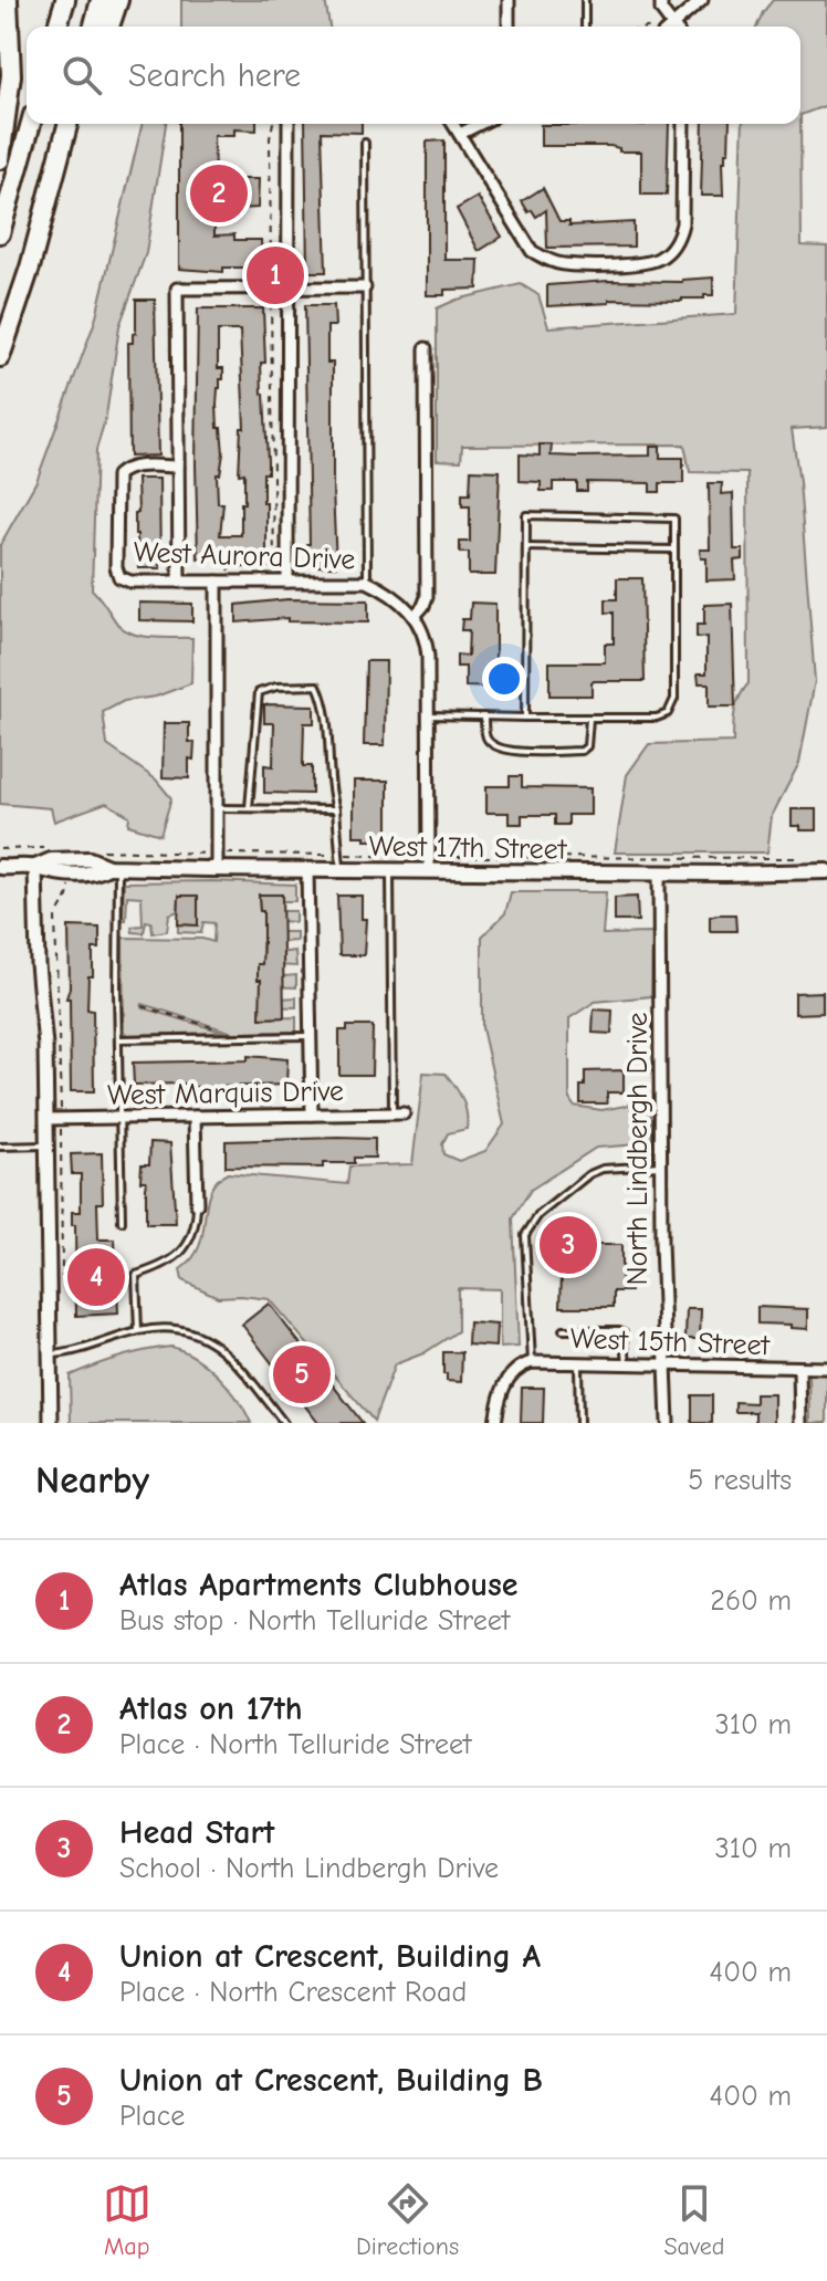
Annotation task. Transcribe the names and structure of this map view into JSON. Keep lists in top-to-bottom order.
{
  "streets": {
    "main road": ["West 17th Street"],
    "street": [
      "West Aurora Drive",
      "West Marquis Drive",
      "North Lindbergh Drive",
      "West 15th Street"
    ]
  },
  "crossings": [
    ["West 17th Street", "North Lindbergh Drive"],
    ["North Lindbergh Drive", "West 15th Street"]
  ],
  "page": {
    "search": "Search here",
    "pins": [
      "2",
      "1",
      "3",
      "4",
      "5"
    ],
    "heading": ["Nearby", "5 results"],
    "list": [
      {
        "mark": "1",
        "name": "Atlas Apartments Clubhouse",
        "note": "Bus stop · North Telluride Street",
        "value": "260 m"
      },
      {
        "mark": "2",
        "name": "Atlas on 17th",
        "note": "Place · North Telluride Street",
        "value": "310 m"
      },
      {
        "mark": "3",
        "name": "Head Start",
        "note": "School · North Lindbergh Drive",
        "value": "310 m"
      },
      {
        "mark": "4",
        "name": "Union at Crescent, Building A",
        "note": "Place · North Crescent Road",
        "value": "400 m"
      },
      {
        "mark": "5",
        "name": "Union at Crescent, Building B",
        "note": "Place",
        "value": "400 m"
      }
    ],
    "nav": ["Map", "Directions", "Saved"]
  }
}
